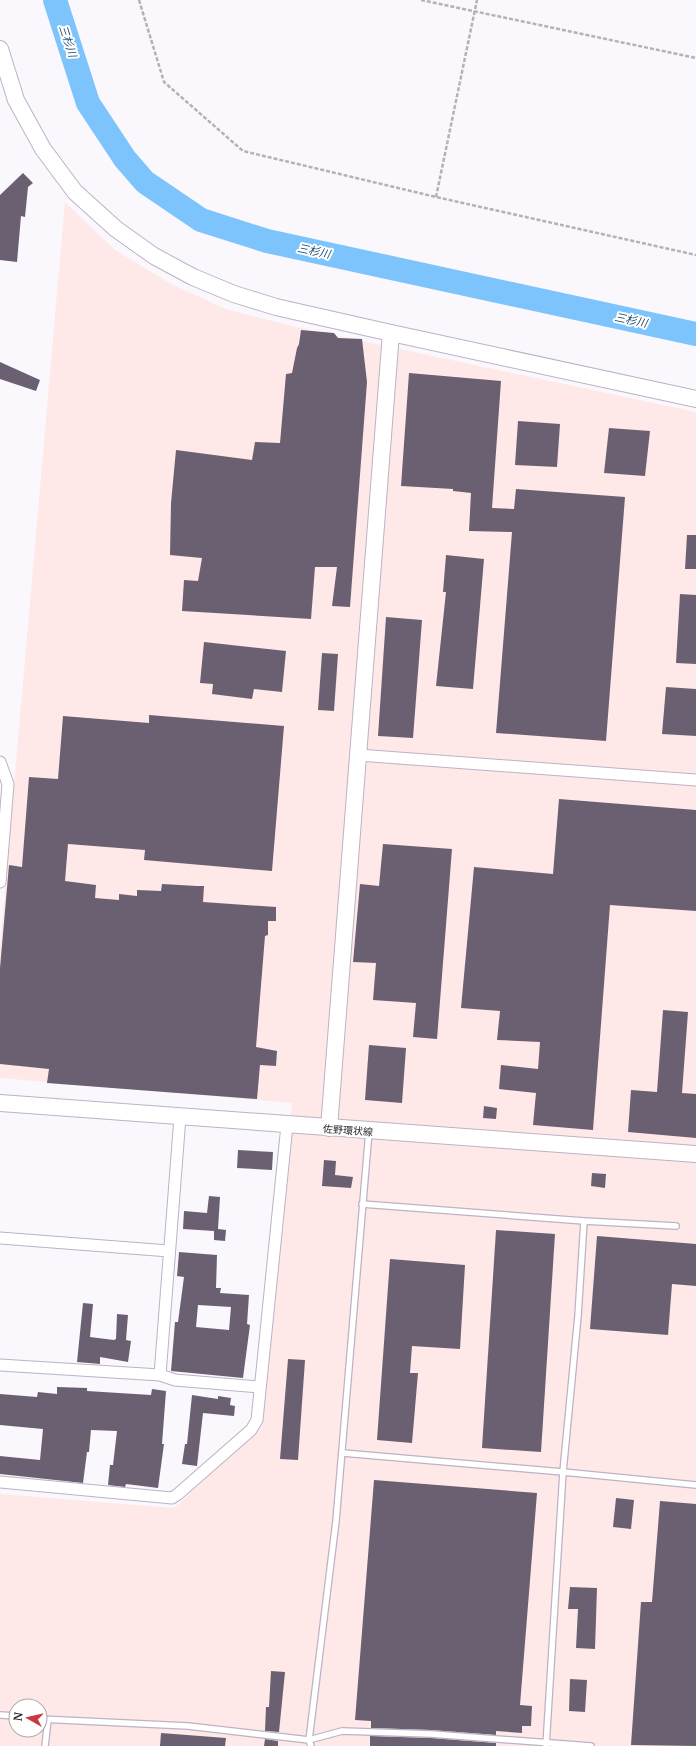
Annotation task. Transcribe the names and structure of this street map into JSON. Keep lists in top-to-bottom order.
{
  "streets": {
    "street": ["佐野環状線"]
  },
  "water": ["三杉川"],
  "north": "left"
}
